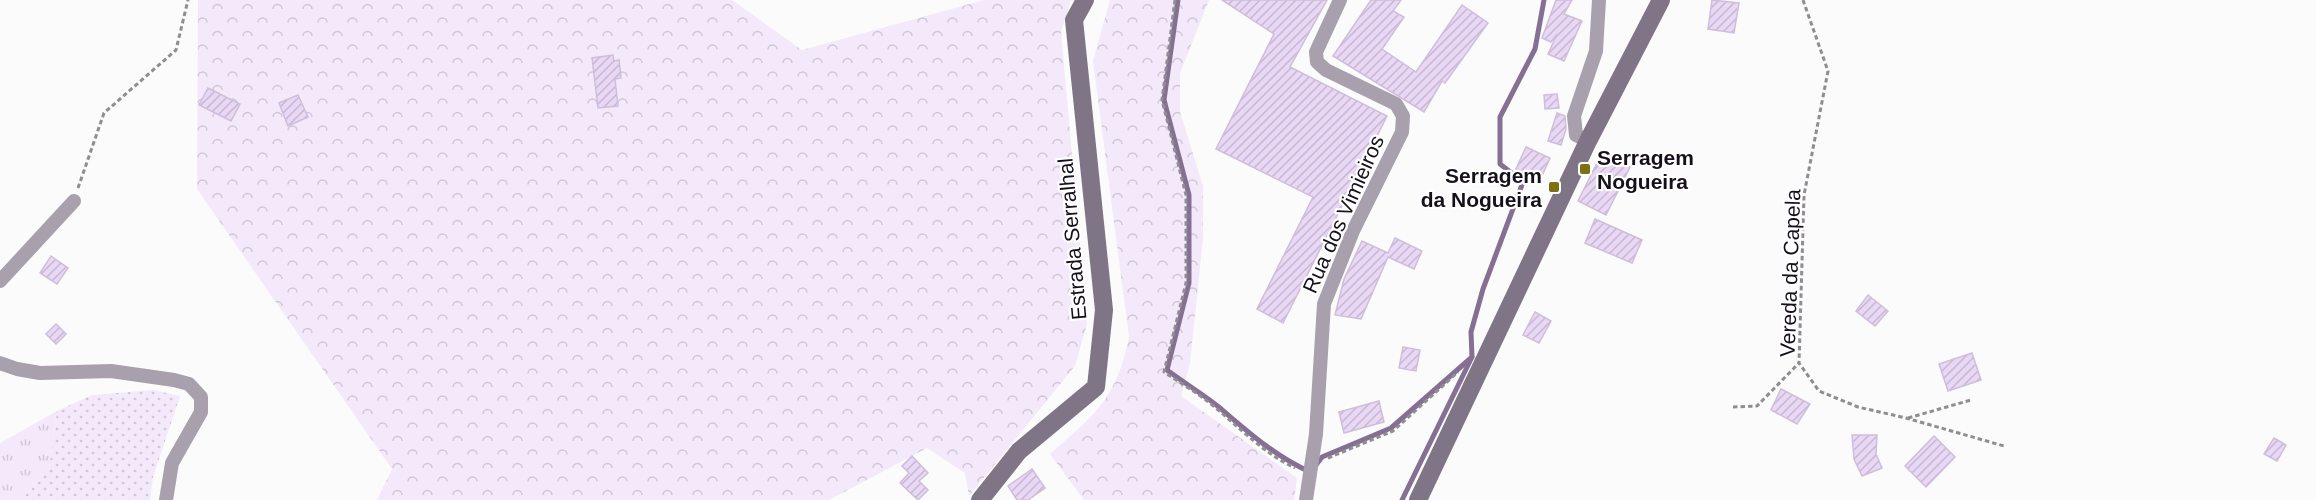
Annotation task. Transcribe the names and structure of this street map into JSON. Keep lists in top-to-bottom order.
{
  "streets": {
    "main road": ["Estrada Serralhal"],
    "street": ["Rua dos Vimieiros"],
    "path": ["Vereda da Capela"]
  },
  "places": {
    "transit": ["Serragem Nogueira", "Serragem da Nogueira"]
  }
}
